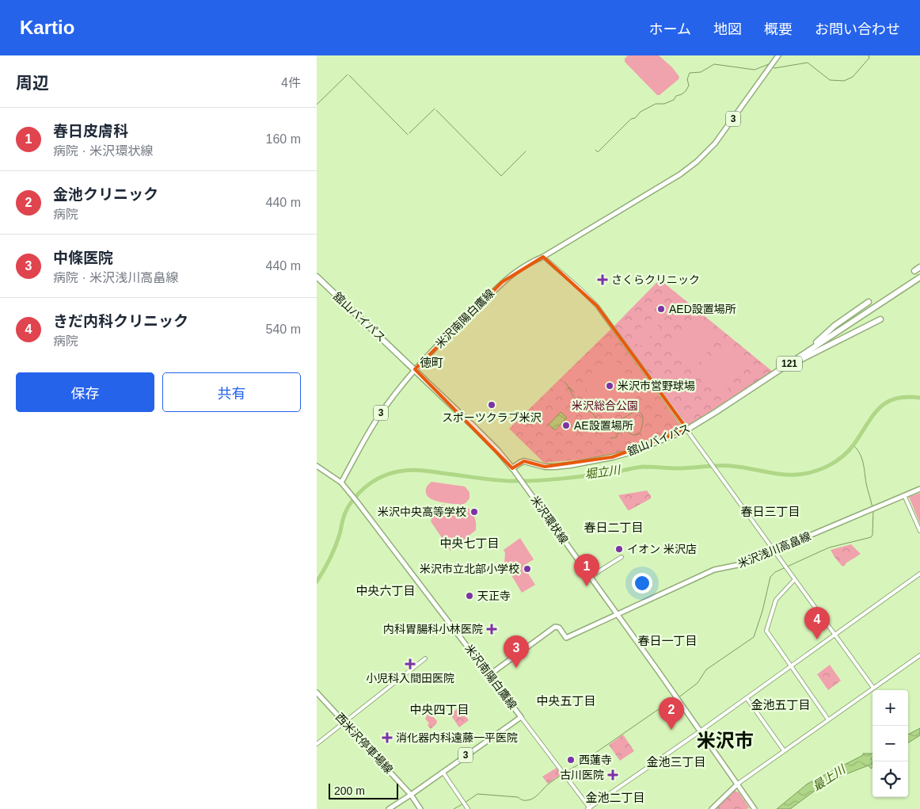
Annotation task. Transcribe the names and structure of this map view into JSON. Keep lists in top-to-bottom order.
{
  "streets": {
    "highway": ["舘山バイパス", "121"],
    "main road": [
      "3",
      "米沢南陽白鷹線",
      "米沢環状線",
      "米沢浅川高畠線",
      "西米沢停車場線"
    ]
  },
  "crossings": [
    ["舘山バイパス", "米沢南陽白鷹線"],
    ["舘山バイパス", "米沢環状線"],
    ["米沢南陽白鷹線", "米沢浅川高畠線"],
    ["米沢南陽白鷹線", "西米沢停車場線"],
    ["米沢環状線", "米沢浅川高畠線"]
  ],
  "districts": [
    "徳町",
    "春日三丁目",
    "春日二丁目",
    "中央七丁目",
    "中央六丁目",
    "春日一丁目",
    "中央五丁目",
    "金池五丁目",
    "中央四丁目",
    "米沢市",
    "金池三丁目",
    "金池二丁目"
  ],
  "water": ["堀立川", "最上川"],
  "parks": ["米沢総合公園"],
  "places": {
    "health": [
      "さくらクリニック",
      "内科胃腸科小林医院",
      "小児科入間田医院",
      "消化器内科遠藤一平医院",
      "古川医院"
    ],
    "other": [
      "AED設置場所",
      "米沢市営野球場",
      "スポーツクラブ米沢",
      "AE設置場所",
      "米沢中央高等学校",
      "イオン 米沢店",
      "米沢市立北部小学校",
      "天正寺",
      "西蓮寺"
    ]
  },
  "scale_bar": "200 m",
  "page": {
    "header": "Kartio",
    "nav": [
      "ホーム",
      "地図",
      "概要",
      "お問い合わせ"
    ],
    "heading": ["周辺", "4件"],
    "list": [
      {
        "mark": "1",
        "name": "春日皮膚科",
        "note": "病院 · 米沢環状線",
        "value": "160 m"
      },
      {
        "mark": "2",
        "name": "金池クリニック",
        "note": "病院",
        "value": "440 m"
      },
      {
        "mark": "3",
        "name": "中條医院",
        "note": "病院 · 米沢浅川高畠線",
        "value": "440 m"
      },
      {
        "mark": "4",
        "name": "きだ内科クリニック",
        "note": "病院",
        "value": "540 m"
      }
    ],
    "buttons": ["保存", "共有"],
    "pins": [
      "1",
      "4",
      "3",
      "2"
    ],
    "map_buttons": ["+", "−"],
    "scale": "200 m"
  }
}
